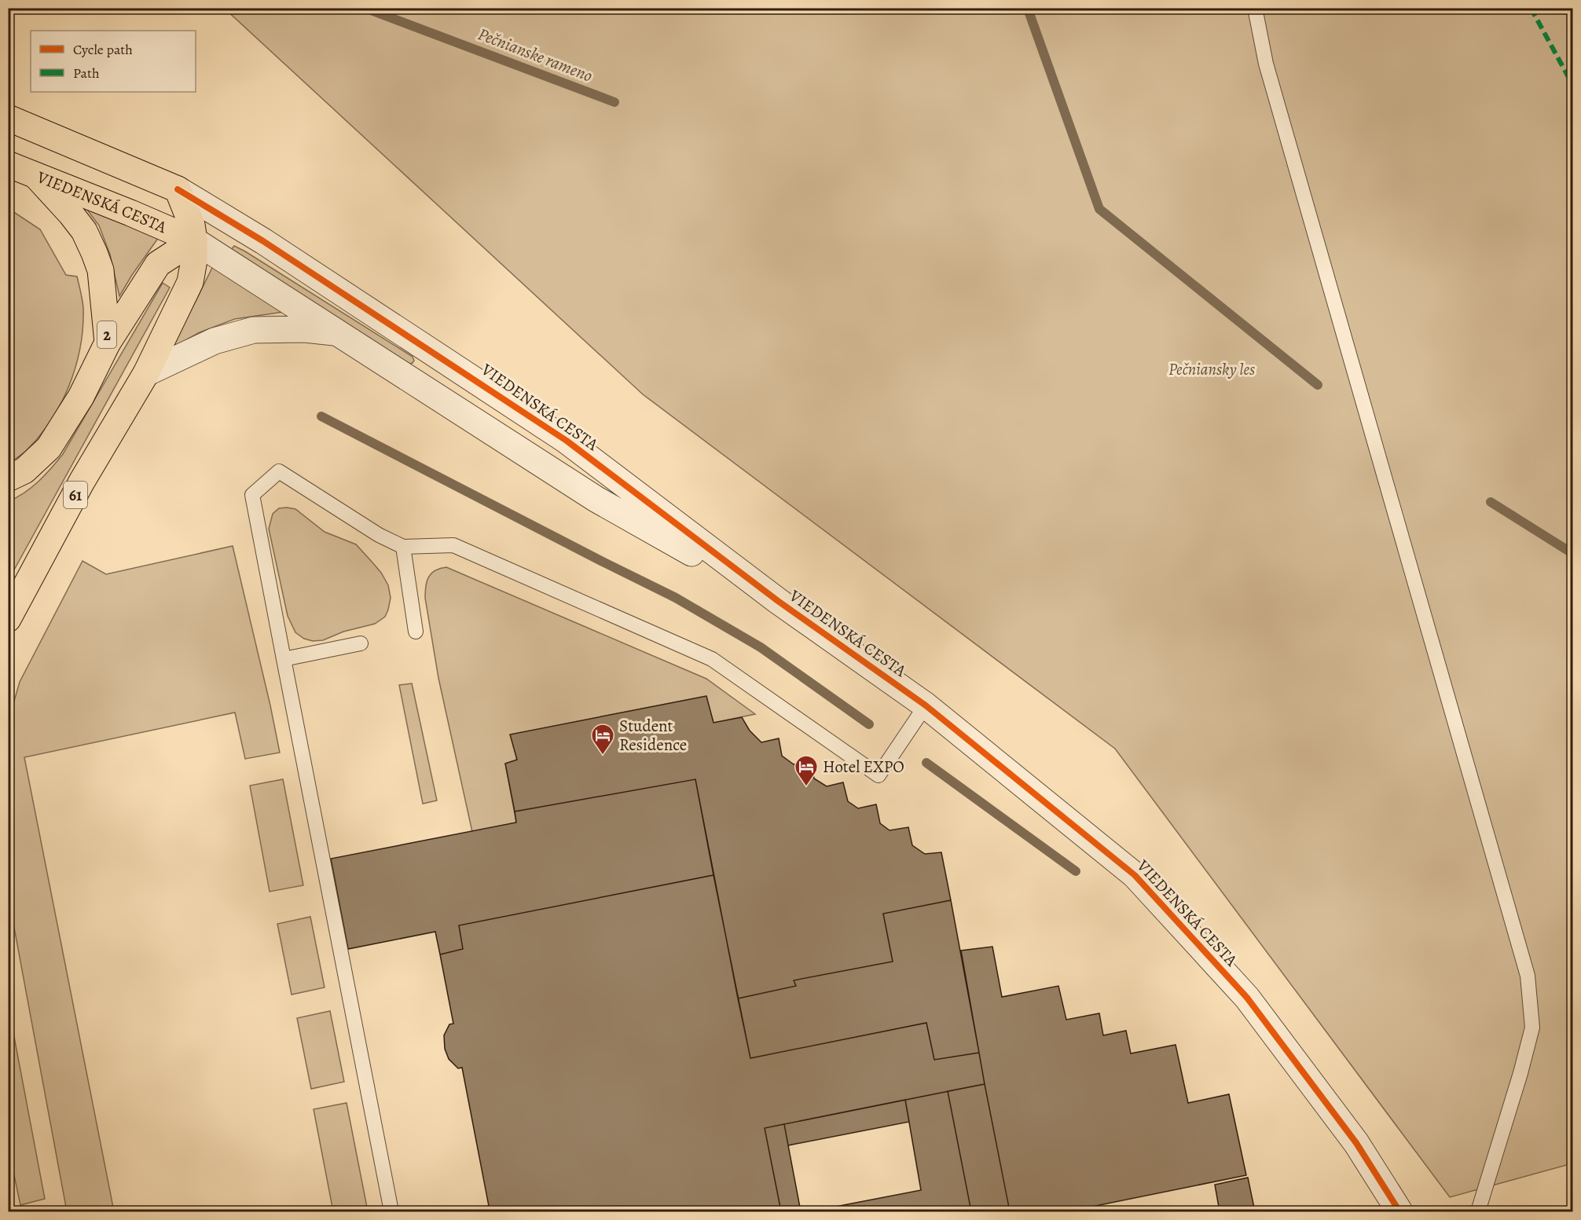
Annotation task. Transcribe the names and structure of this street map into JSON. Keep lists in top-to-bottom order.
{
  "streets": {
    "main road": ["VIEDENSKÁ CESTA", "2", "61"]
  },
  "crossings": [
    ["VIEDENSKÁ CESTA", "2"],
    ["VIEDENSKÁ CESTA", "61"],
    ["2", "61"]
  ],
  "water": ["Pečnianske rameno"],
  "parks": ["Pečniansky les"],
  "places": {
    "hotel": ["Student Residence", "Hotel EXPO"]
  },
  "legend": ["Cycle path", "Path"]
}
